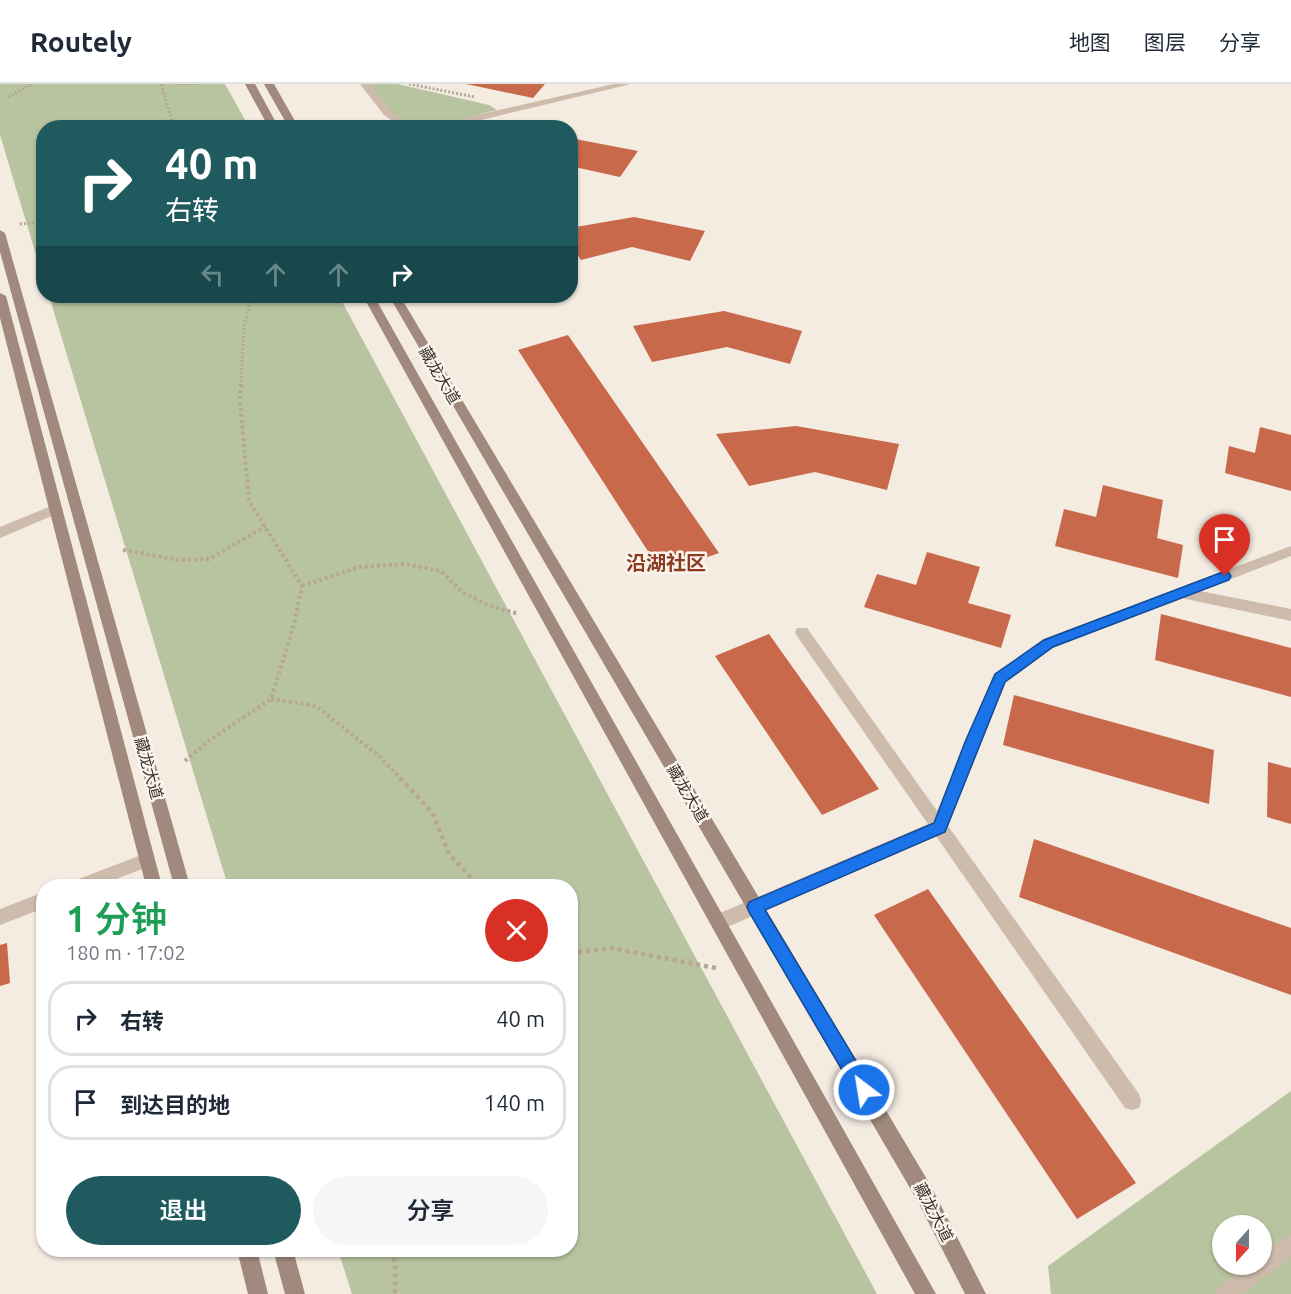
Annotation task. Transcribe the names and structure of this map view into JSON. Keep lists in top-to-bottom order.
{
  "streets": {
    "main road": ["藏龙大道"]
  },
  "districts": ["沿湖社区"],
  "north": "bottom",
  "page": {
    "header": "Routely",
    "nav": ["地图", "图层", "分享"],
    "turn": ["40 m", "右转"],
    "heading": ["1 分钟", "180 m · 17:02"],
    "list": [
      {
        "name": "右转",
        "value": "40 m"
      },
      {
        "name": "到达目的地",
        "value": "140 m"
      }
    ],
    "buttons": ["退出", "分享"]
  }
}
